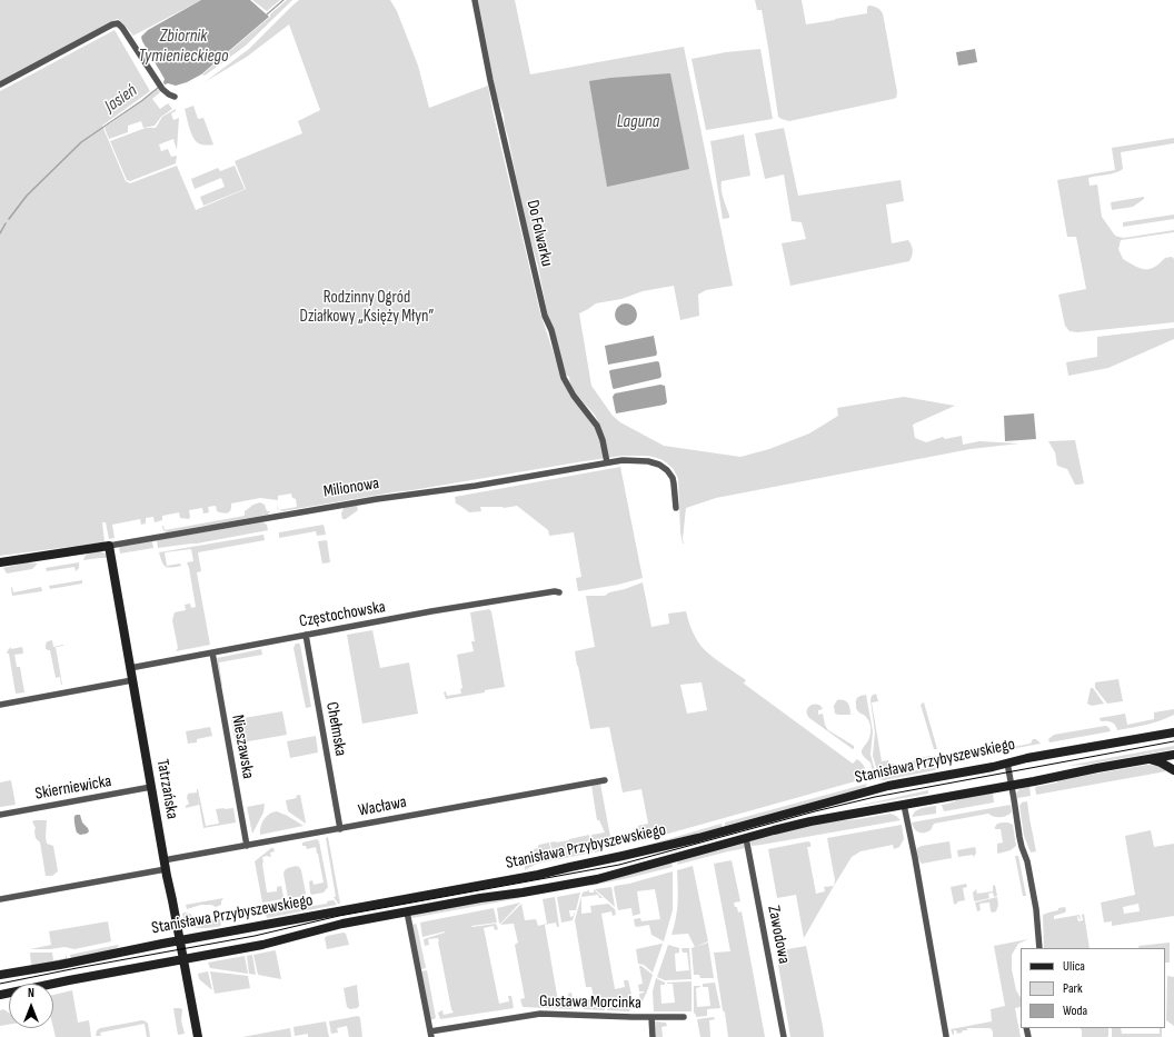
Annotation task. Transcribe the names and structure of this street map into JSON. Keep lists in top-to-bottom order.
{
  "streets": {
    "main road": ["Milionowa", "Stanisława Przybyszewskiego", "Tatrzańska"],
    "street": [
      "Do Folwarku",
      "Częstochowska",
      "Chełmska",
      "Nieszawska",
      "Skierniewicka",
      "Wacława",
      "Zawodowa",
      "Gustawa Morcinka"
    ]
  },
  "crossings": [
    ["Do Folwarku", "Milionowa"],
    ["Milionowa", "Tatrzańska"],
    ["Częstochowska", "Chełmska"],
    ["Częstochowska", "Nieszawska"],
    ["Częstochowska", "Tatrzańska"],
    ["Chełmska", "Wacława"],
    ["Nieszawska", "Wacława"],
    ["Stanisława Przybyszewskiego", "Tatrzańska"],
    ["Stanisława Przybyszewskiego", "Zawodowa"],
    ["Skierniewicka", "Tatrzańska"],
    ["Tatrzańska", "Wacława"]
  ],
  "water": ["Zbiornik Tymienieckiego", "Jasień", "Laguna"],
  "parks": ["Rodzinny Ogród Działkowy „Księży Młyn”"],
  "legend": ["Ulica", "Park", "Woda"],
  "north": "top"
}
